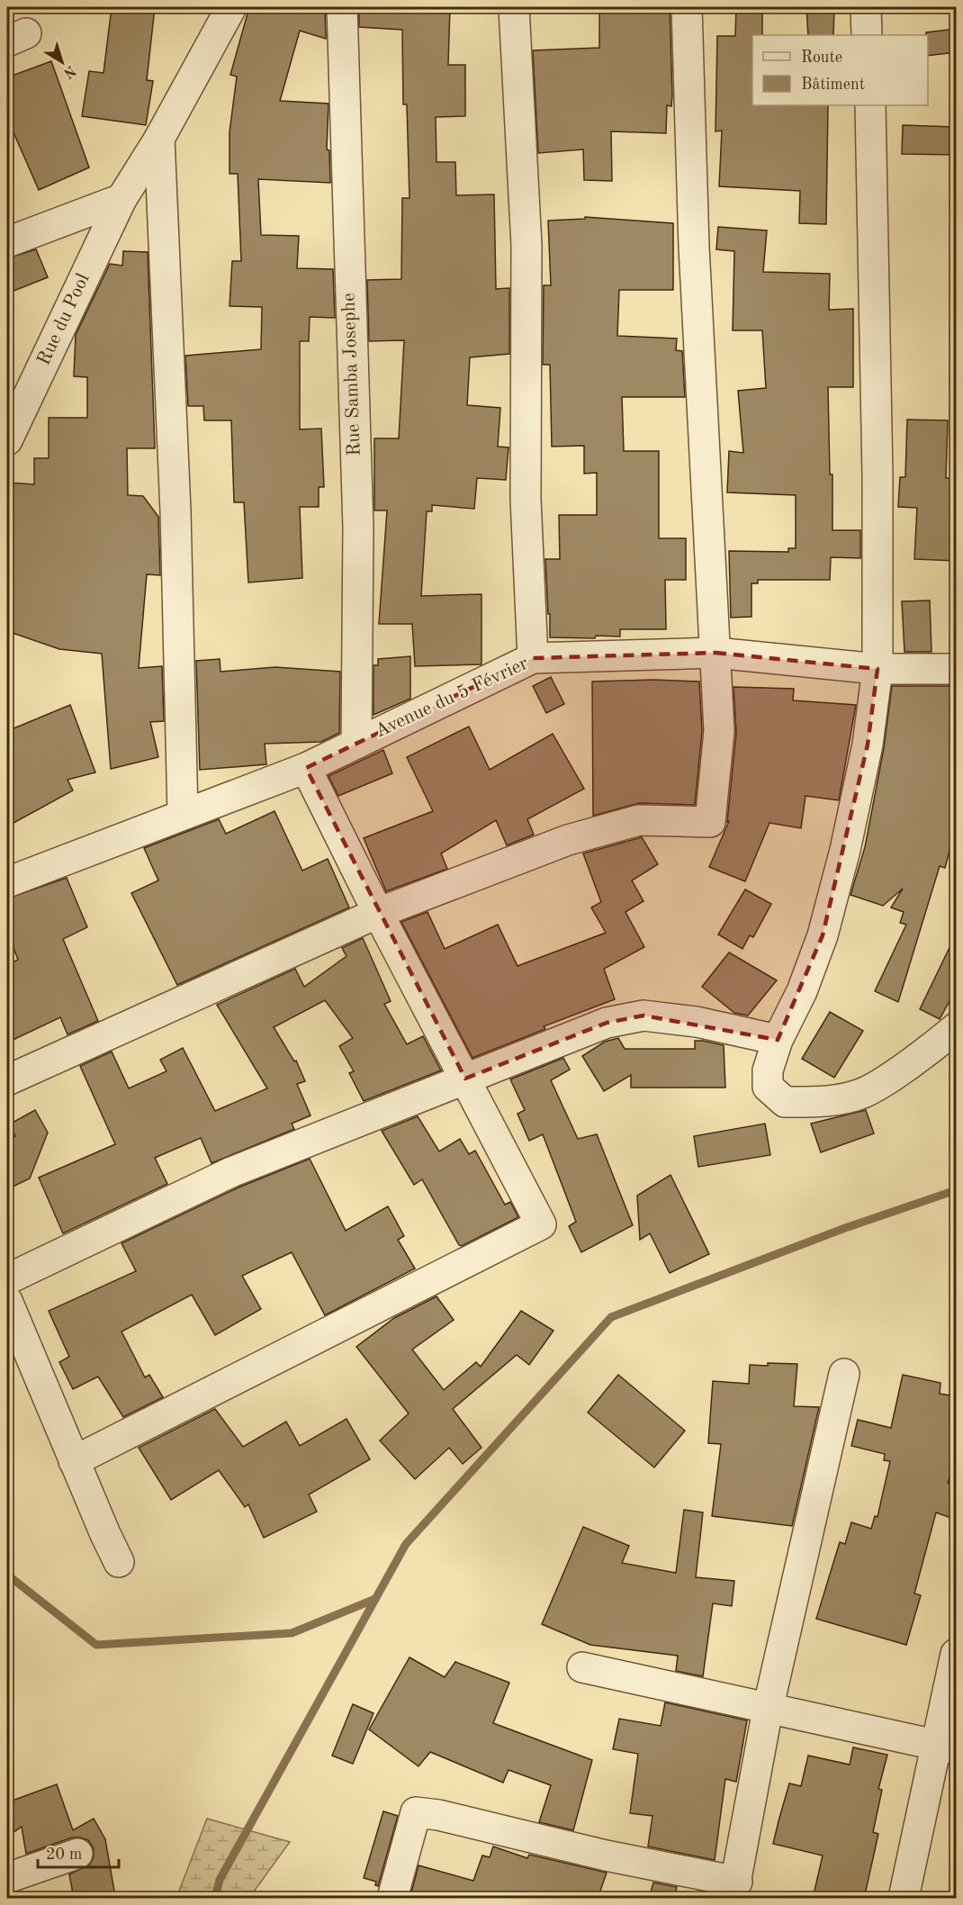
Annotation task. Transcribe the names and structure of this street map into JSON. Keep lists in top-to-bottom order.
{
  "streets": {
    "street": ["Rue du Pool", "Rue Samba Josephe", "Avenue du 5 Février"]
  },
  "crossings": [
    ["Rue Samba Josephe", "Avenue du 5 Février"]
  ],
  "legend": ["Route", "Bâtiment"],
  "scale_bar": "20 m",
  "north": "bottom right"
}
